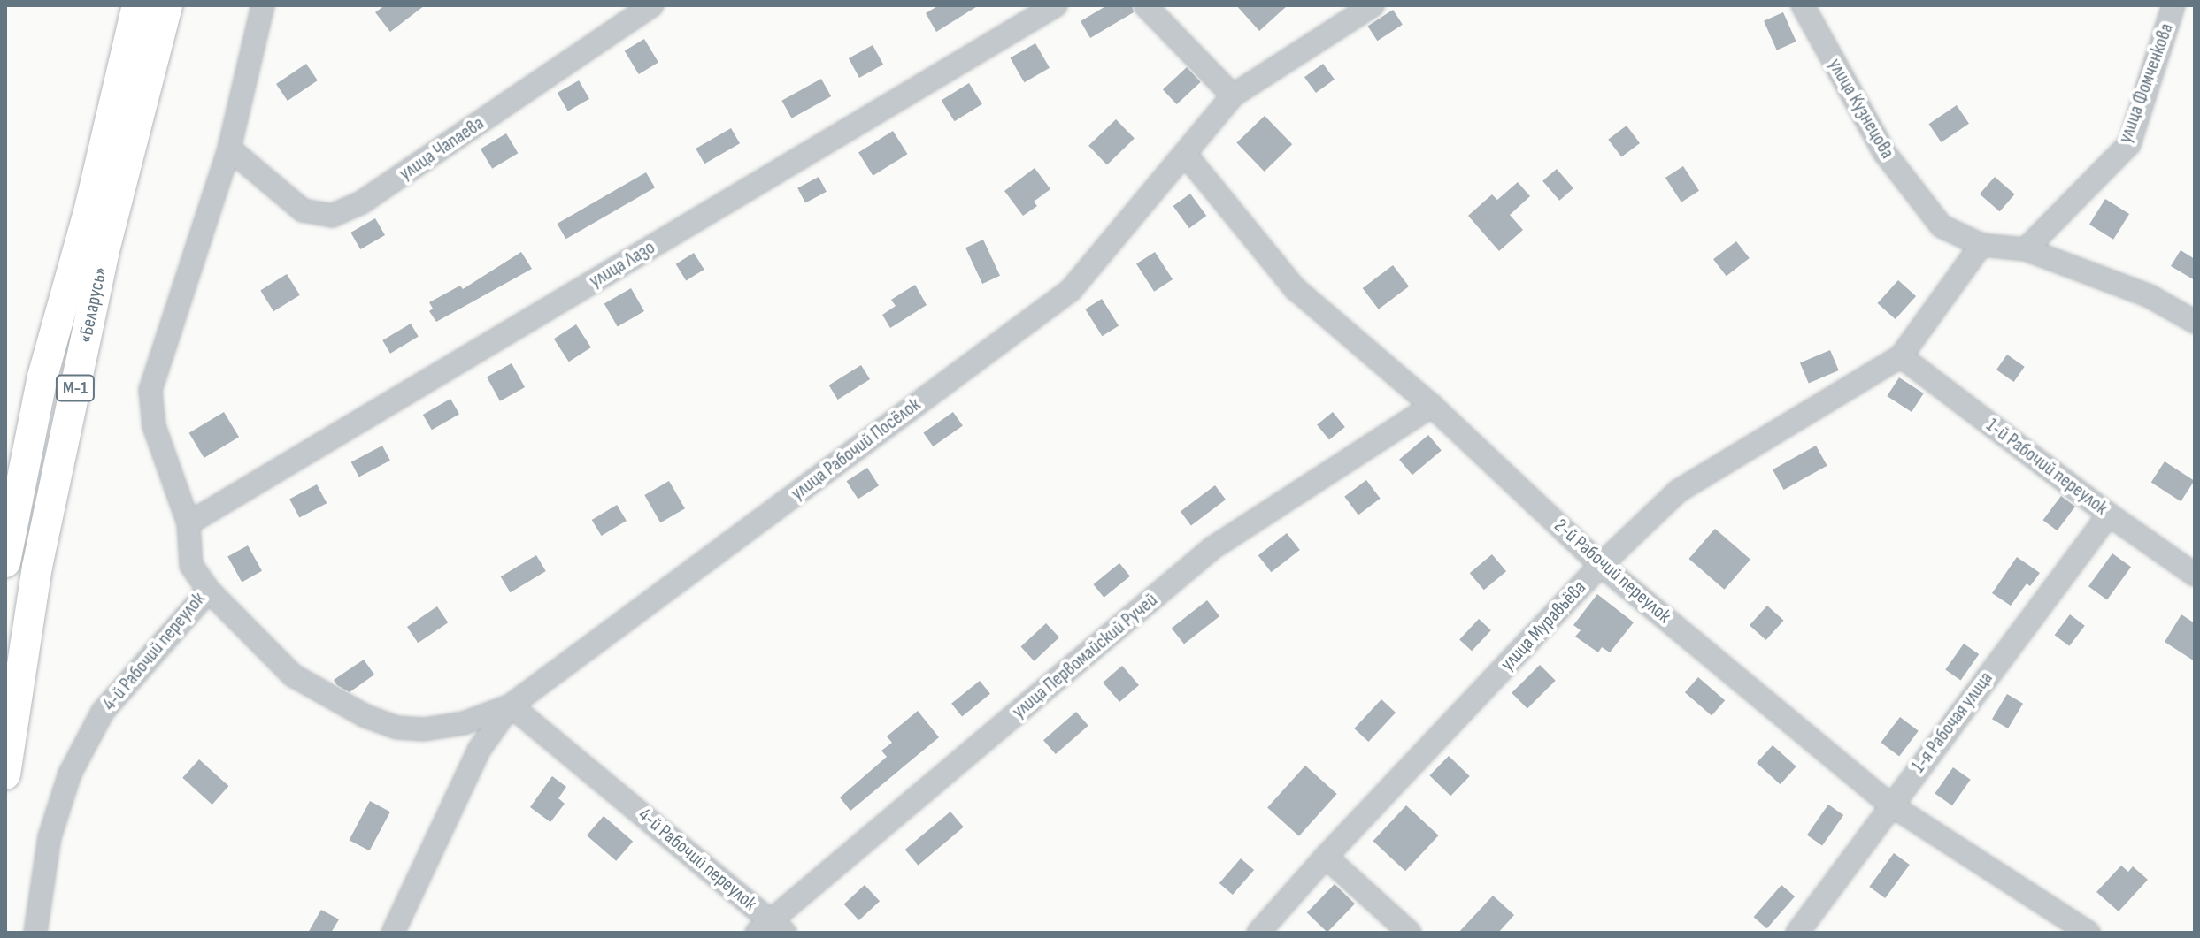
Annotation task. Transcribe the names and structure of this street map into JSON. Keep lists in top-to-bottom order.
{
  "streets": {
    "highway": ["«Беларусь»", "М-1"],
    "street": [
      "улица Фомченкова",
      "улица Кузнецова",
      "улица Чапаева",
      "улица Лазо",
      "улица Рабочий Посёлок",
      "1-й Рабочий переулок",
      "2-й Рабочий переулок",
      "улица Муравьёва",
      "4-й Рабочий переулок",
      "улица Первомайский Ручей",
      "1-я Рабочая улица"
    ]
  },
  "crossings": [
    ["улица Фомченкова", "улица Кузнецова"],
    ["улица Кузнецова", "улица Муравьёва"],
    ["улица Чапаева", "4-й Рабочий переулок"],
    ["улица Лазо", "4-й Рабочий переулок"],
    ["улица Рабочий Посёлок", "2-й Рабочий переулок"],
    ["улица Рабочий Посёлок", "4-й Рабочий переулок"],
    ["1-й Рабочий переулок", "улица Муравьёва"],
    ["1-й Рабочий переулок", "1-я Рабочая улица"],
    ["2-й Рабочий переулок", "улица Муравьёва"],
    ["2-й Рабочий переулок", "улица Первомайский Ручей"],
    ["2-й Рабочий переулок", "1-я Рабочая улица"],
    ["4-й Рабочий переулок", "улица Первомайский Ручей"]
  ]
}
